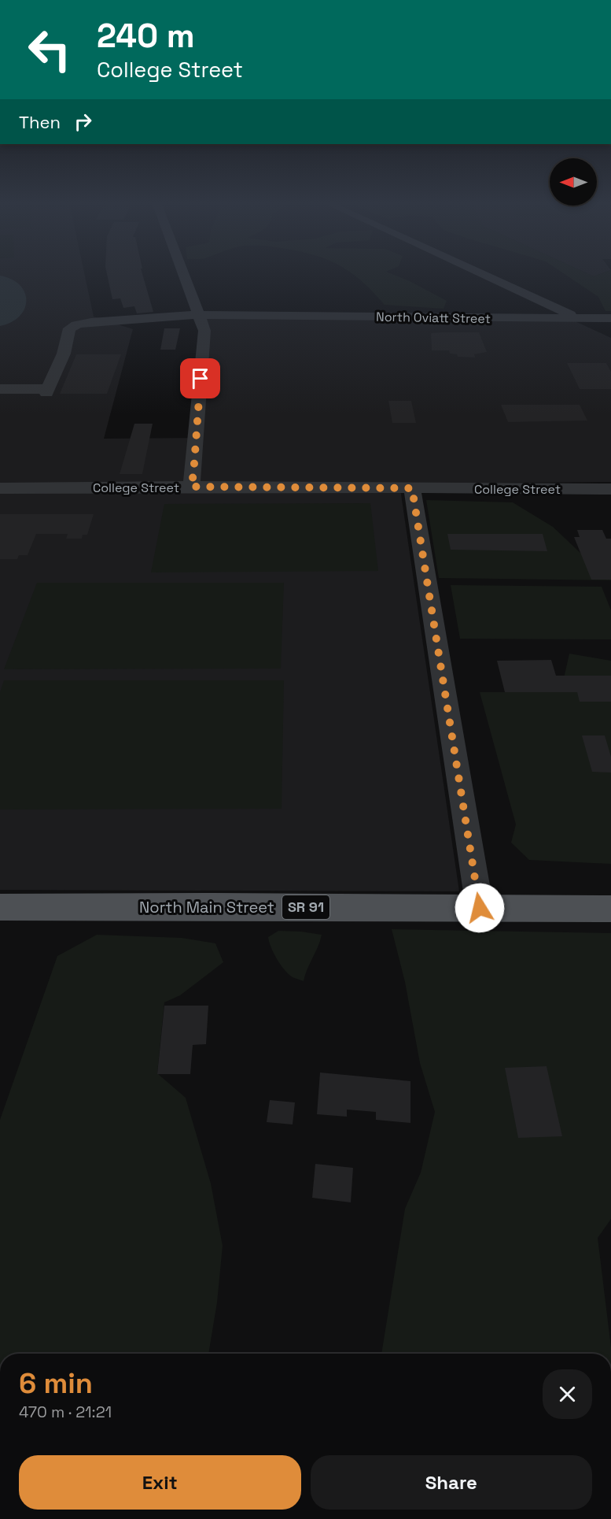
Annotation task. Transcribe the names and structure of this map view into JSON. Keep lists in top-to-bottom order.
{
  "streets": {
    "main road": ["North Main Street", "SR 91"],
    "street": ["North Oviatt Street", "College Street"]
  },
  "north": "left",
  "page": {
    "turn": ["240 m", "College Street"],
    "then": "Then",
    "heading": ["6 min", "470 m · 21:21"],
    "buttons": ["Exit", "Share"]
  }
}
